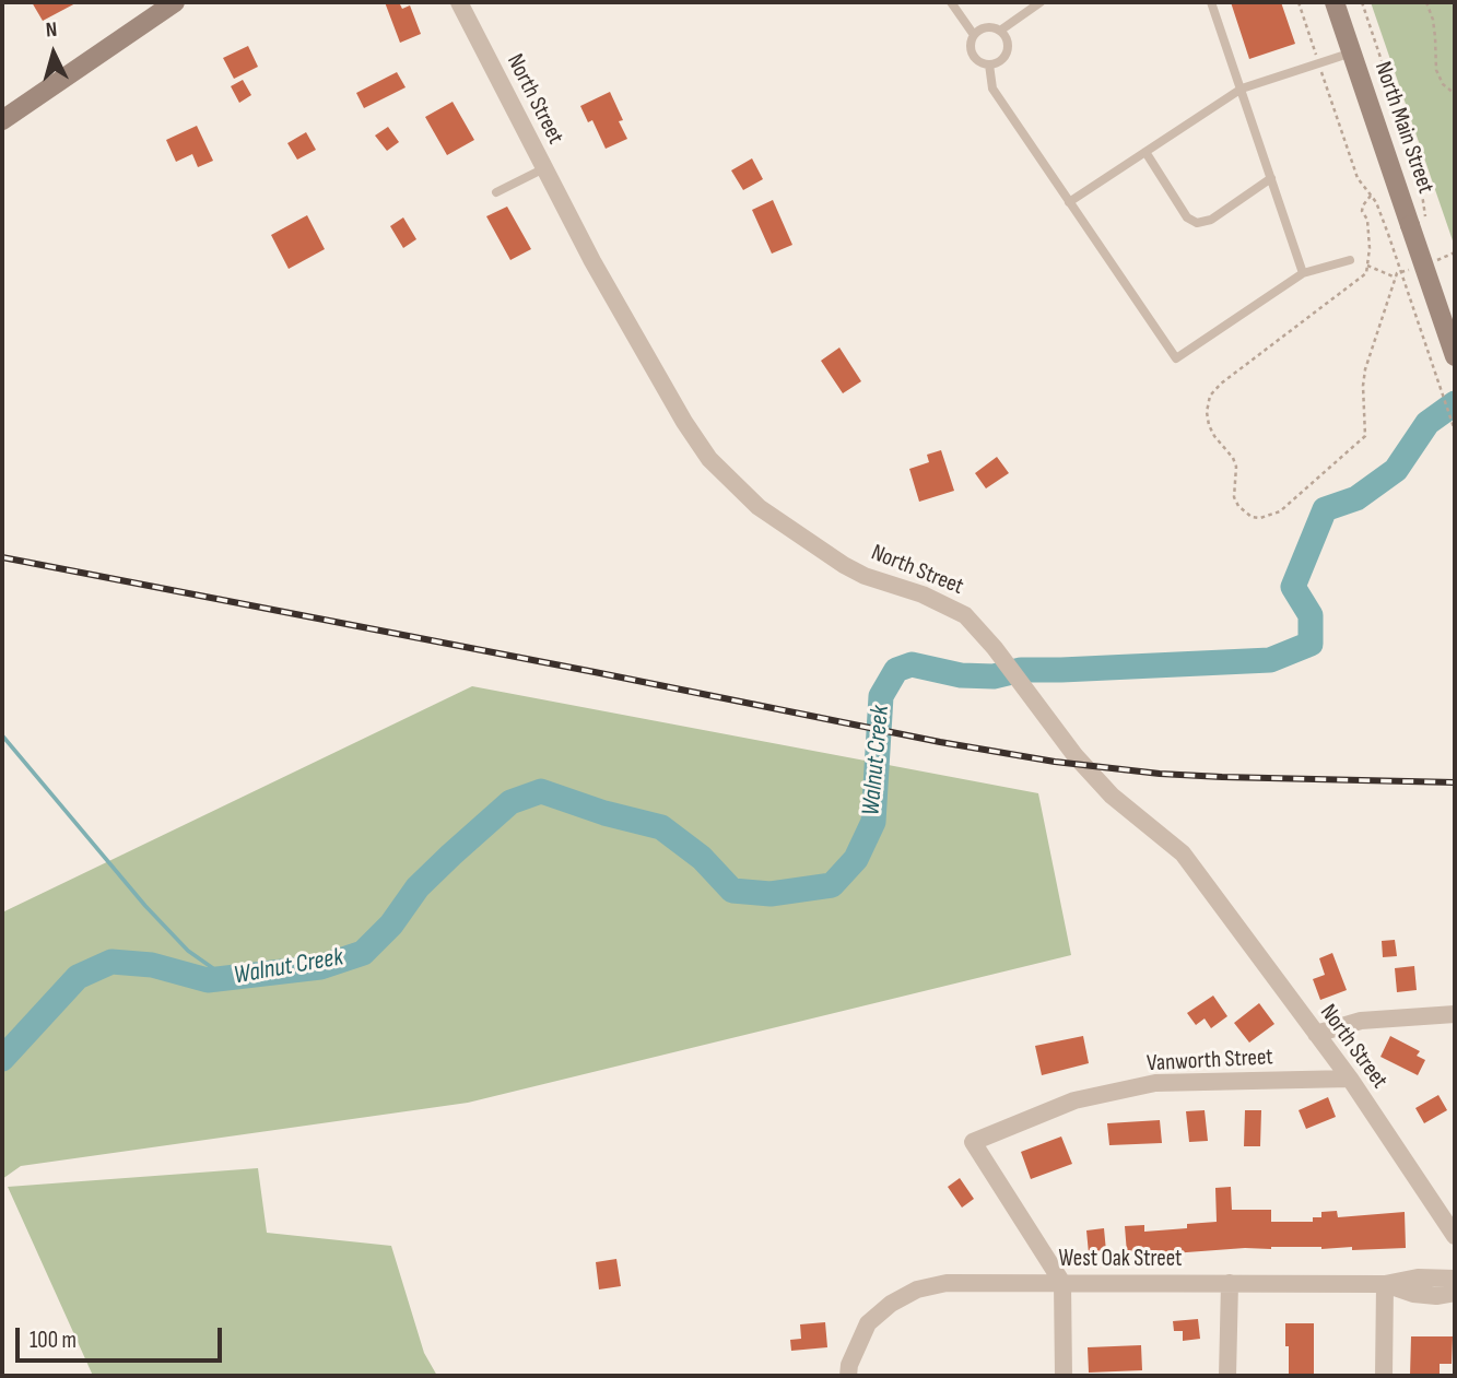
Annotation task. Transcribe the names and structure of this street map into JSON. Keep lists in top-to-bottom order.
{
  "streets": {
    "main road": ["North Main Street"],
    "street": ["North Street", "Vanworth Street", "West Oak Street"]
  },
  "crossings": [
    ["North Street", "Vanworth Street"],
    ["Vanworth Street", "West Oak Street"]
  ],
  "water": ["Walnut Creek"],
  "scale_bar": "100 m",
  "north": "top"
}
